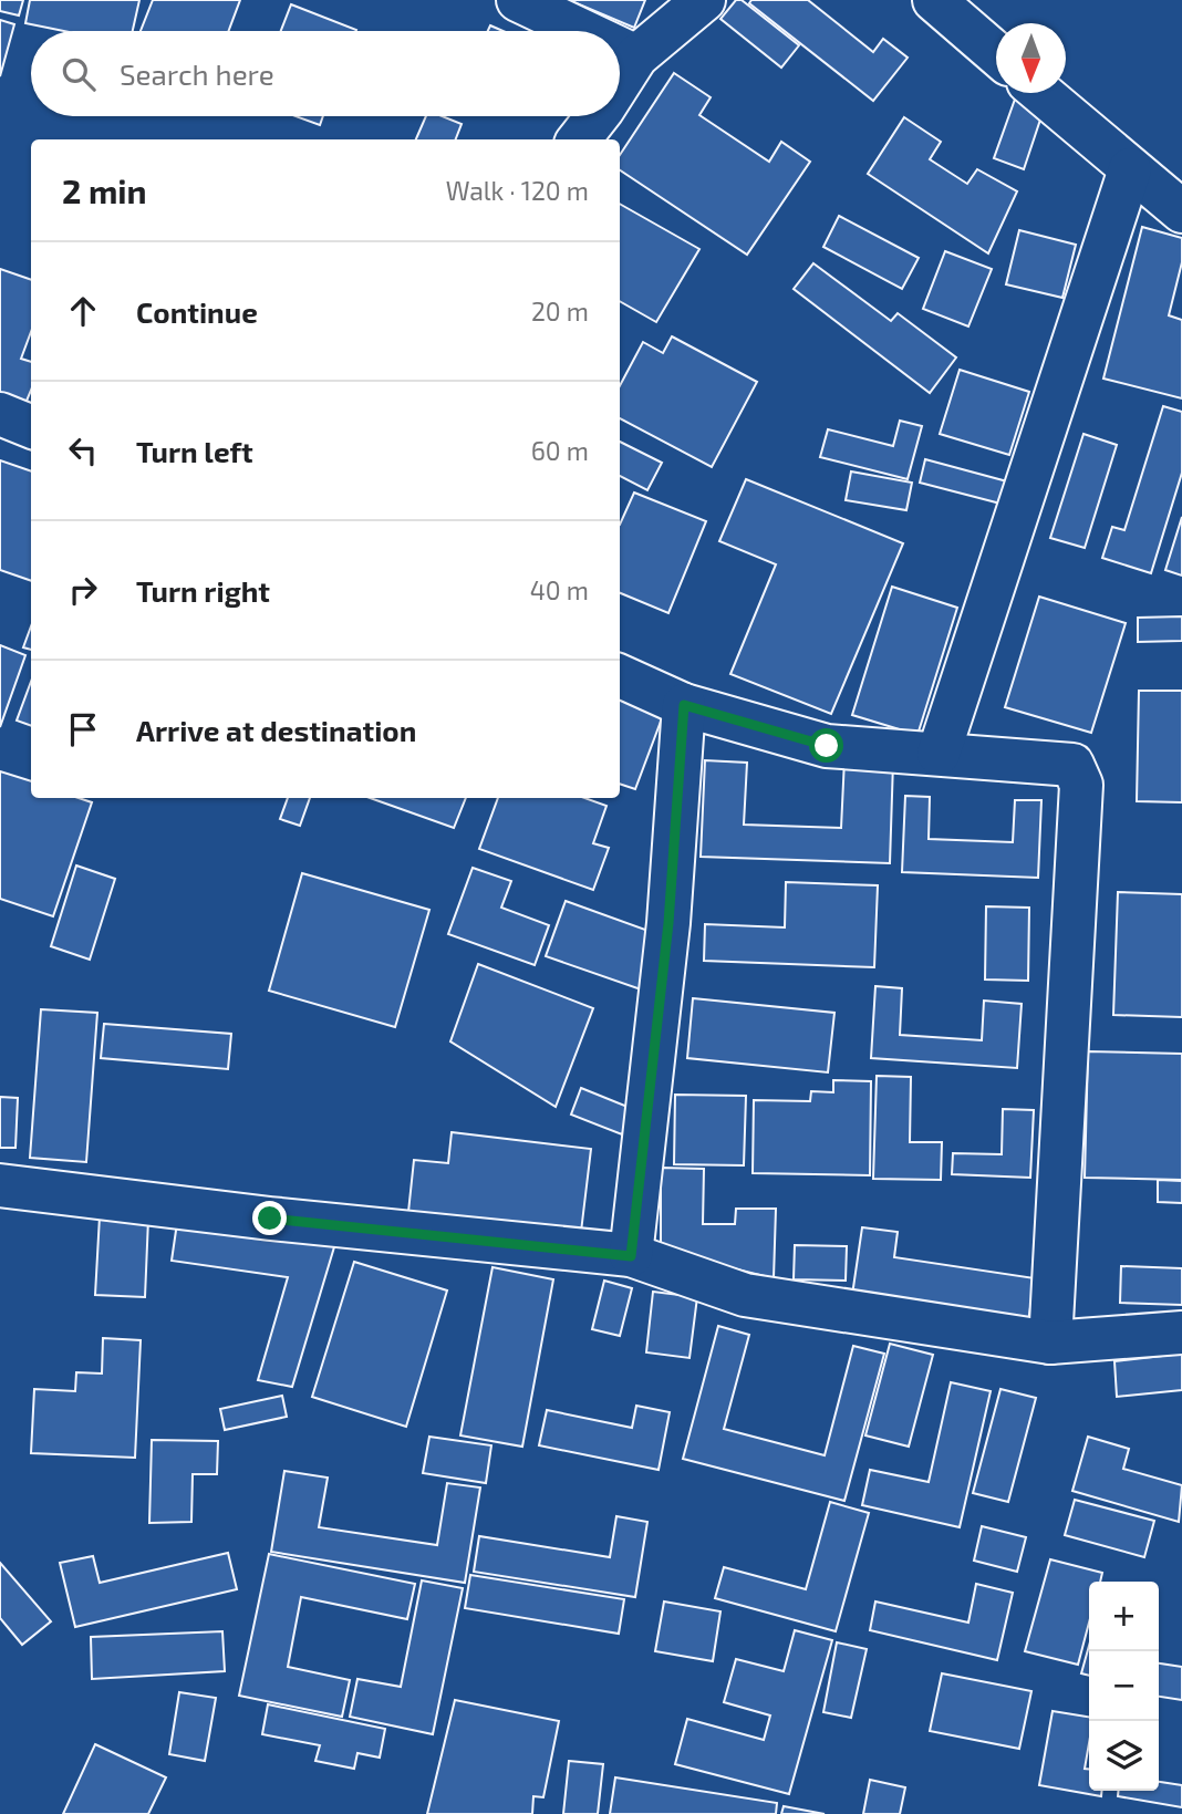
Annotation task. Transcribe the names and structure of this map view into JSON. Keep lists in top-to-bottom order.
{
  "north": "bottom",
  "page": {
    "search": "Search here",
    "heading": ["2 min", "Walk · 120 m"],
    "list": [
      ["Continue", "20 m"],
      ["Turn left", "60 m"],
      ["Turn right", "40 m"],
      "Arrive at destination"
    ],
    "map_buttons": ["+", "−"]
  }
}
